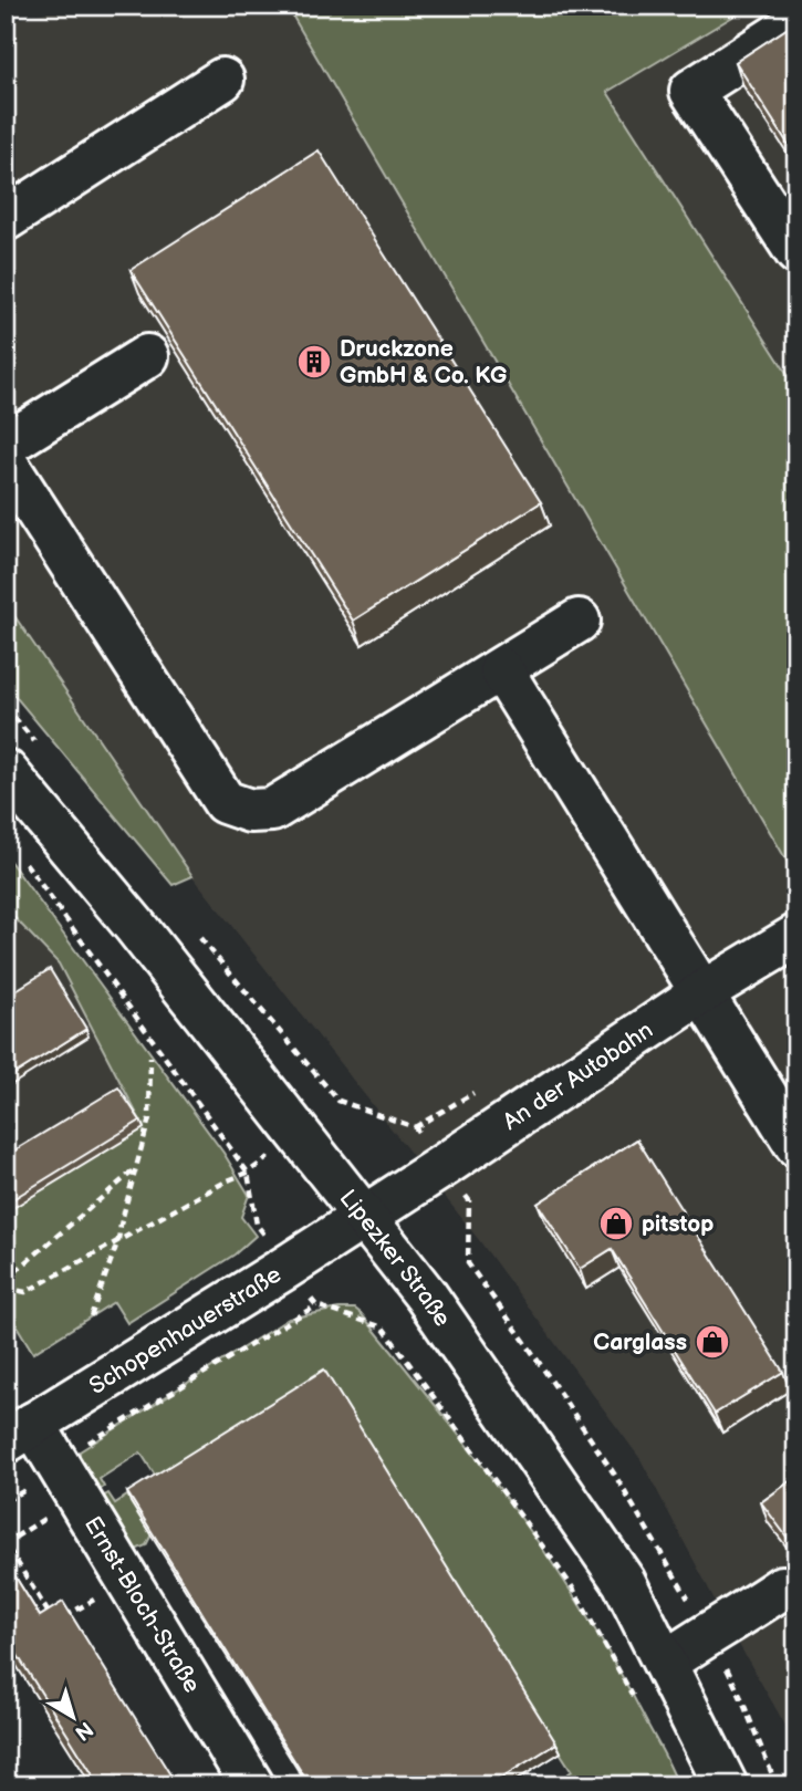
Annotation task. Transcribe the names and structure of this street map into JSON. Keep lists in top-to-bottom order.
{
  "streets": {
    "street": [
      "An der Autobahn",
      "Lipezker Straße",
      "Schopenhauerstraße",
      "Ernst-Bloch-Straße"
    ]
  },
  "crossings": [
    ["An der Autobahn", "Lipezker Straße"],
    ["An der Autobahn", "Schopenhauerstraße"],
    ["Lipezker Straße", "Schopenhauerstraße"],
    ["Schopenhauerstraße", "Ernst-Bloch-Straße"]
  ],
  "places": {
    "building": ["Druckzone GmbH & Co. KG"],
    "shop": ["pitstop", "Carglass"]
  },
  "north": "bottom right"
}
